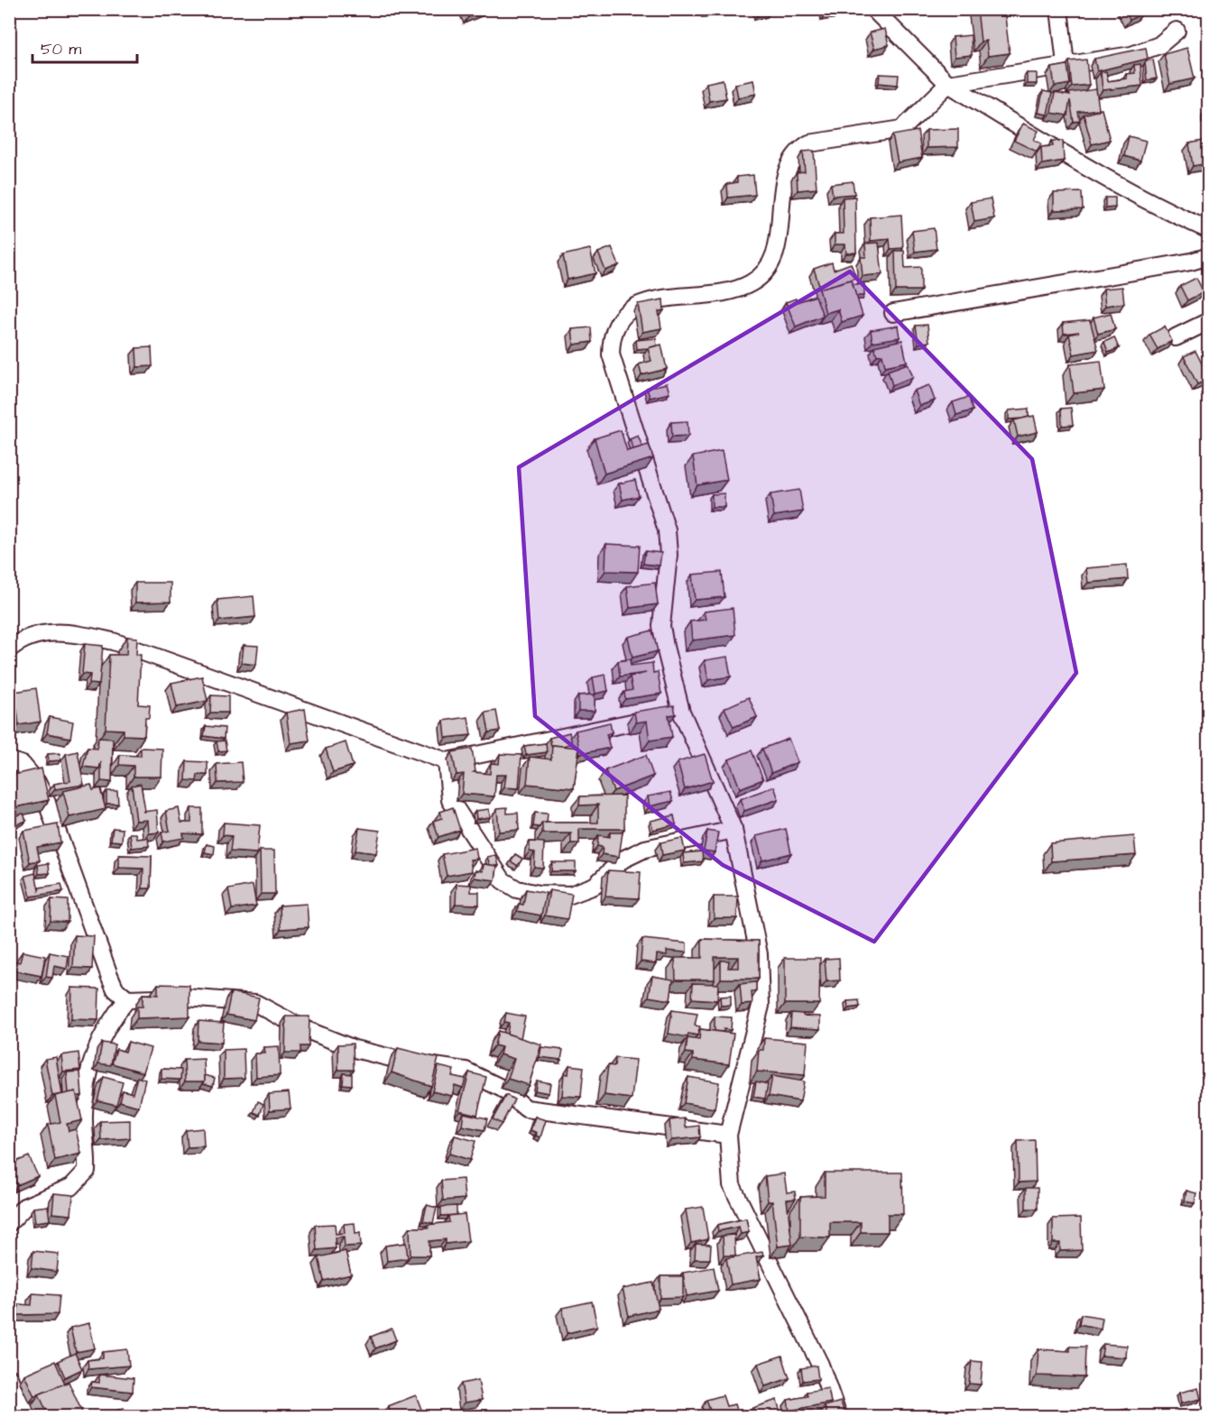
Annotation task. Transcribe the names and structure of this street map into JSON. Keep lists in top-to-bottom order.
{
  "scale_bar": "50 m"
}
